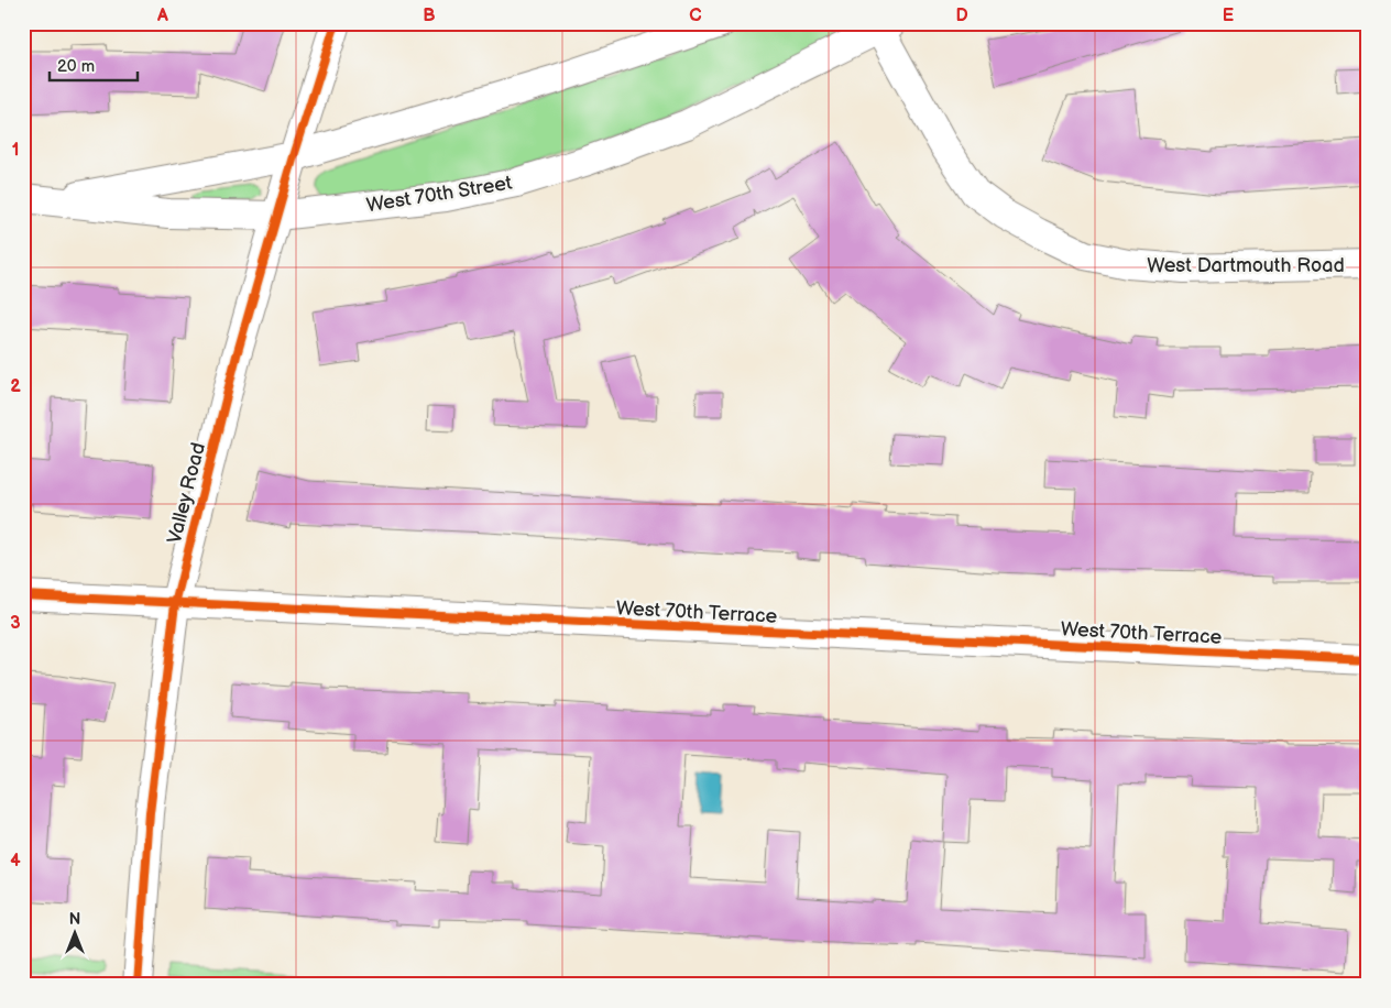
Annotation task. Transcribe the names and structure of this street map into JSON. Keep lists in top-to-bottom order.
{
  "streets": {
    "street": [
      "West 70th Street",
      "West Dartmouth Road",
      "Valley Road",
      "West 70th Terrace"
    ]
  },
  "crossings": [
    ["West 70th Street", "West Dartmouth Road"],
    ["West 70th Street", "Valley Road"],
    ["Valley Road", "West 70th Terrace"]
  ],
  "scale_bar": "20 m",
  "north": "top",
  "grid": {
    "columns": [
      "A",
      "B",
      "C",
      "D",
      "E"
    ],
    "rows": [
      "1",
      "2",
      "3",
      "4"
    ]
  }
}
